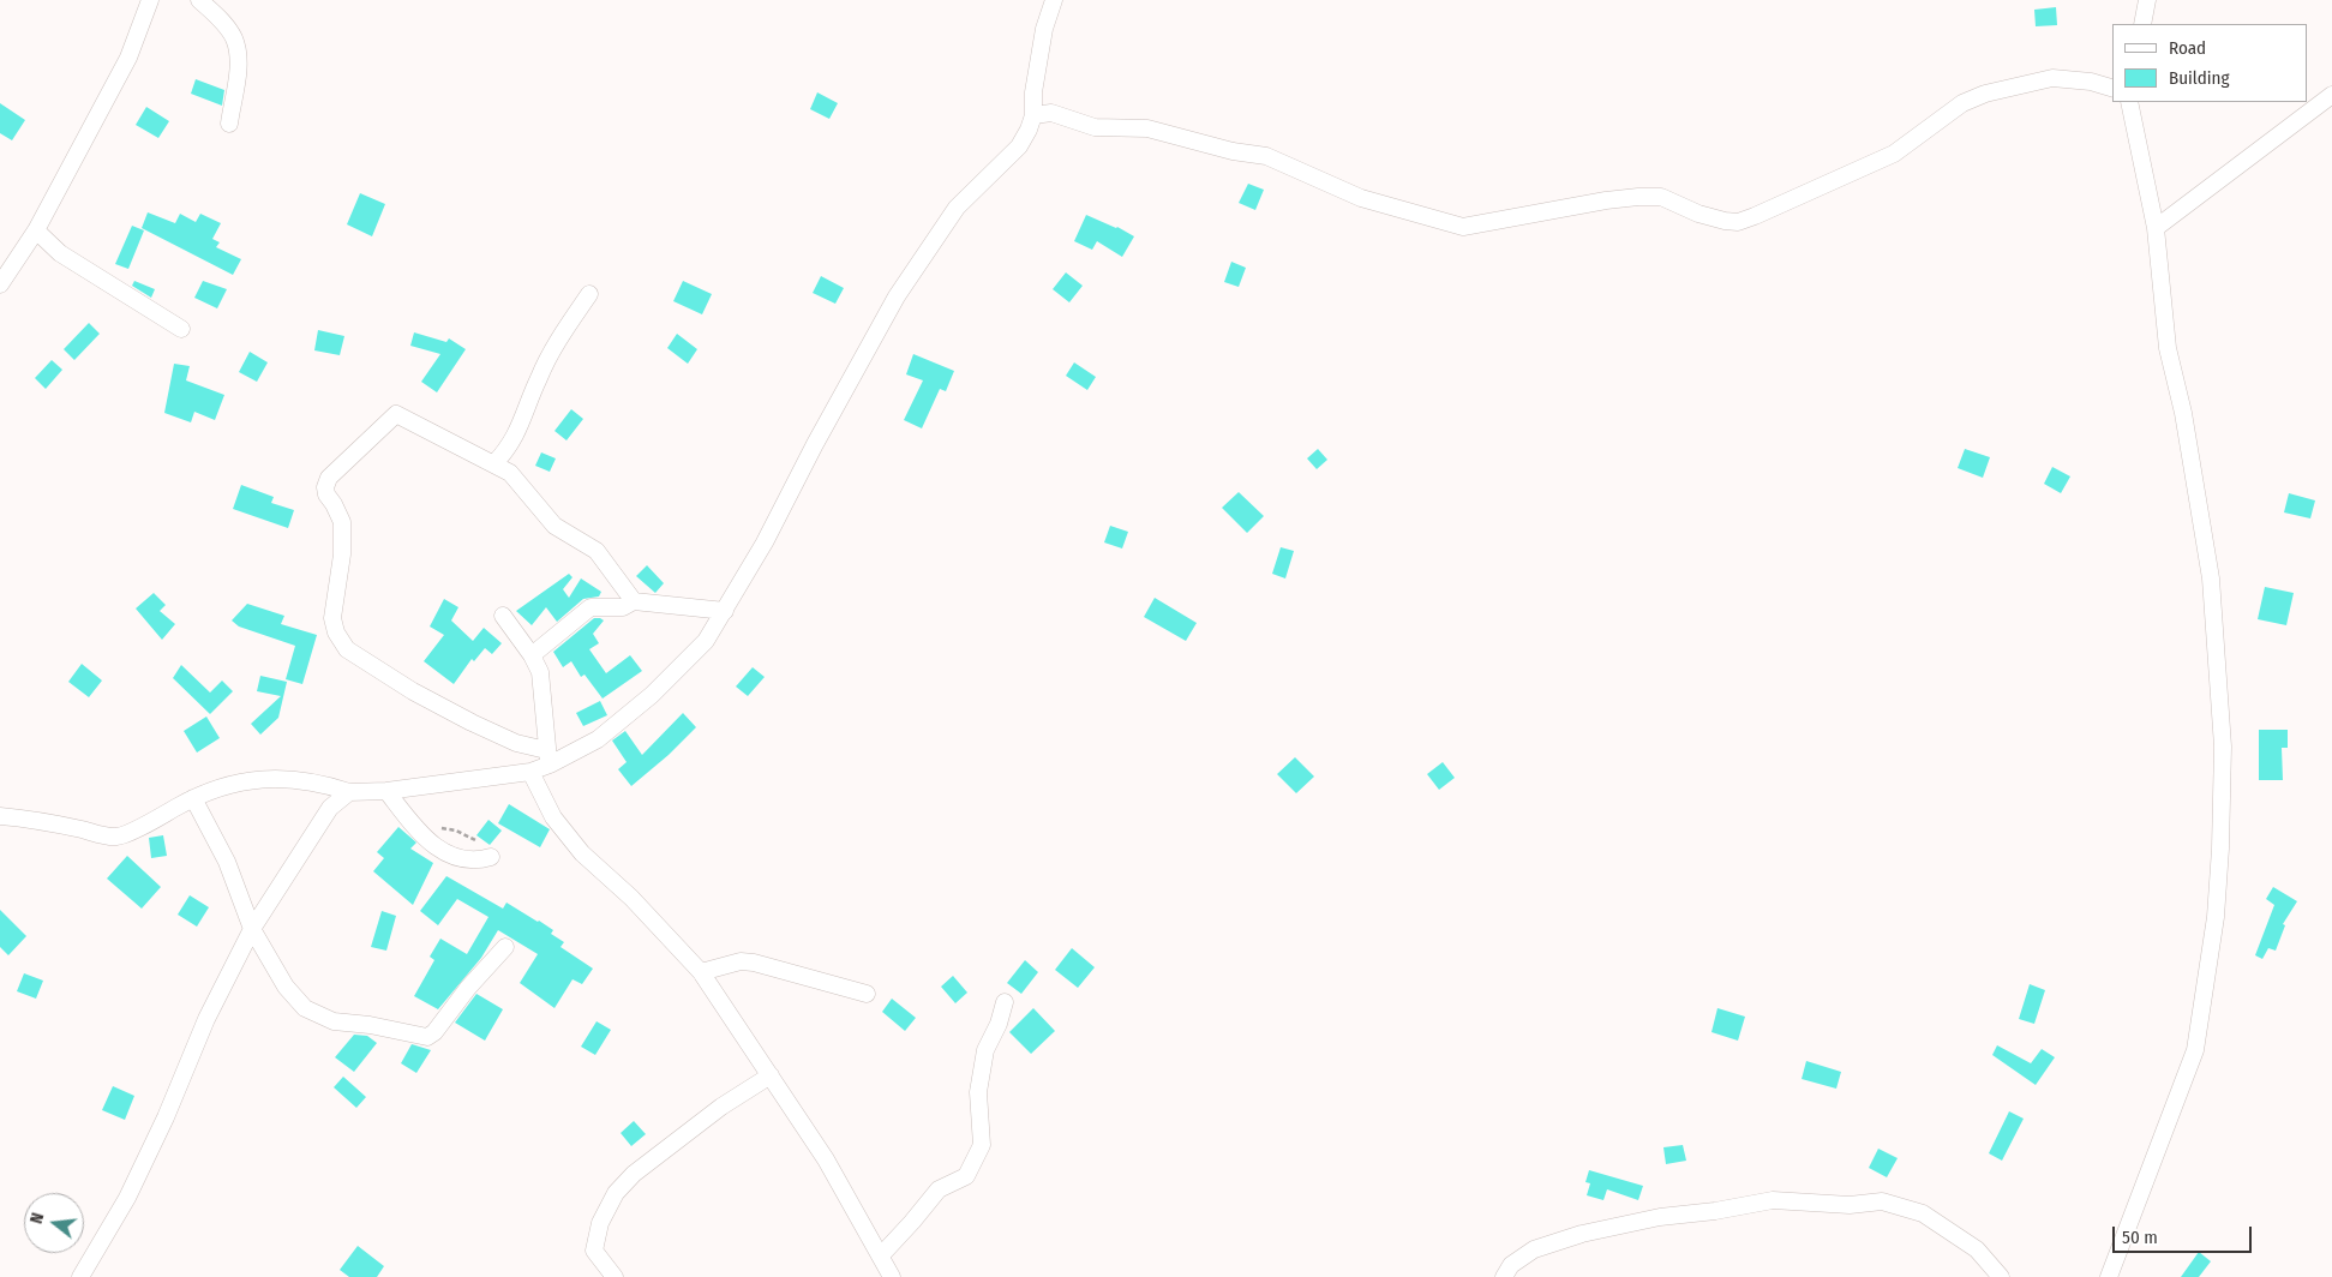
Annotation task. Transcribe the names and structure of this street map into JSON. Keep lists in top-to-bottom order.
{
  "legend": ["Road", "Building"],
  "scale_bar": "50 m",
  "north": "left"
}
